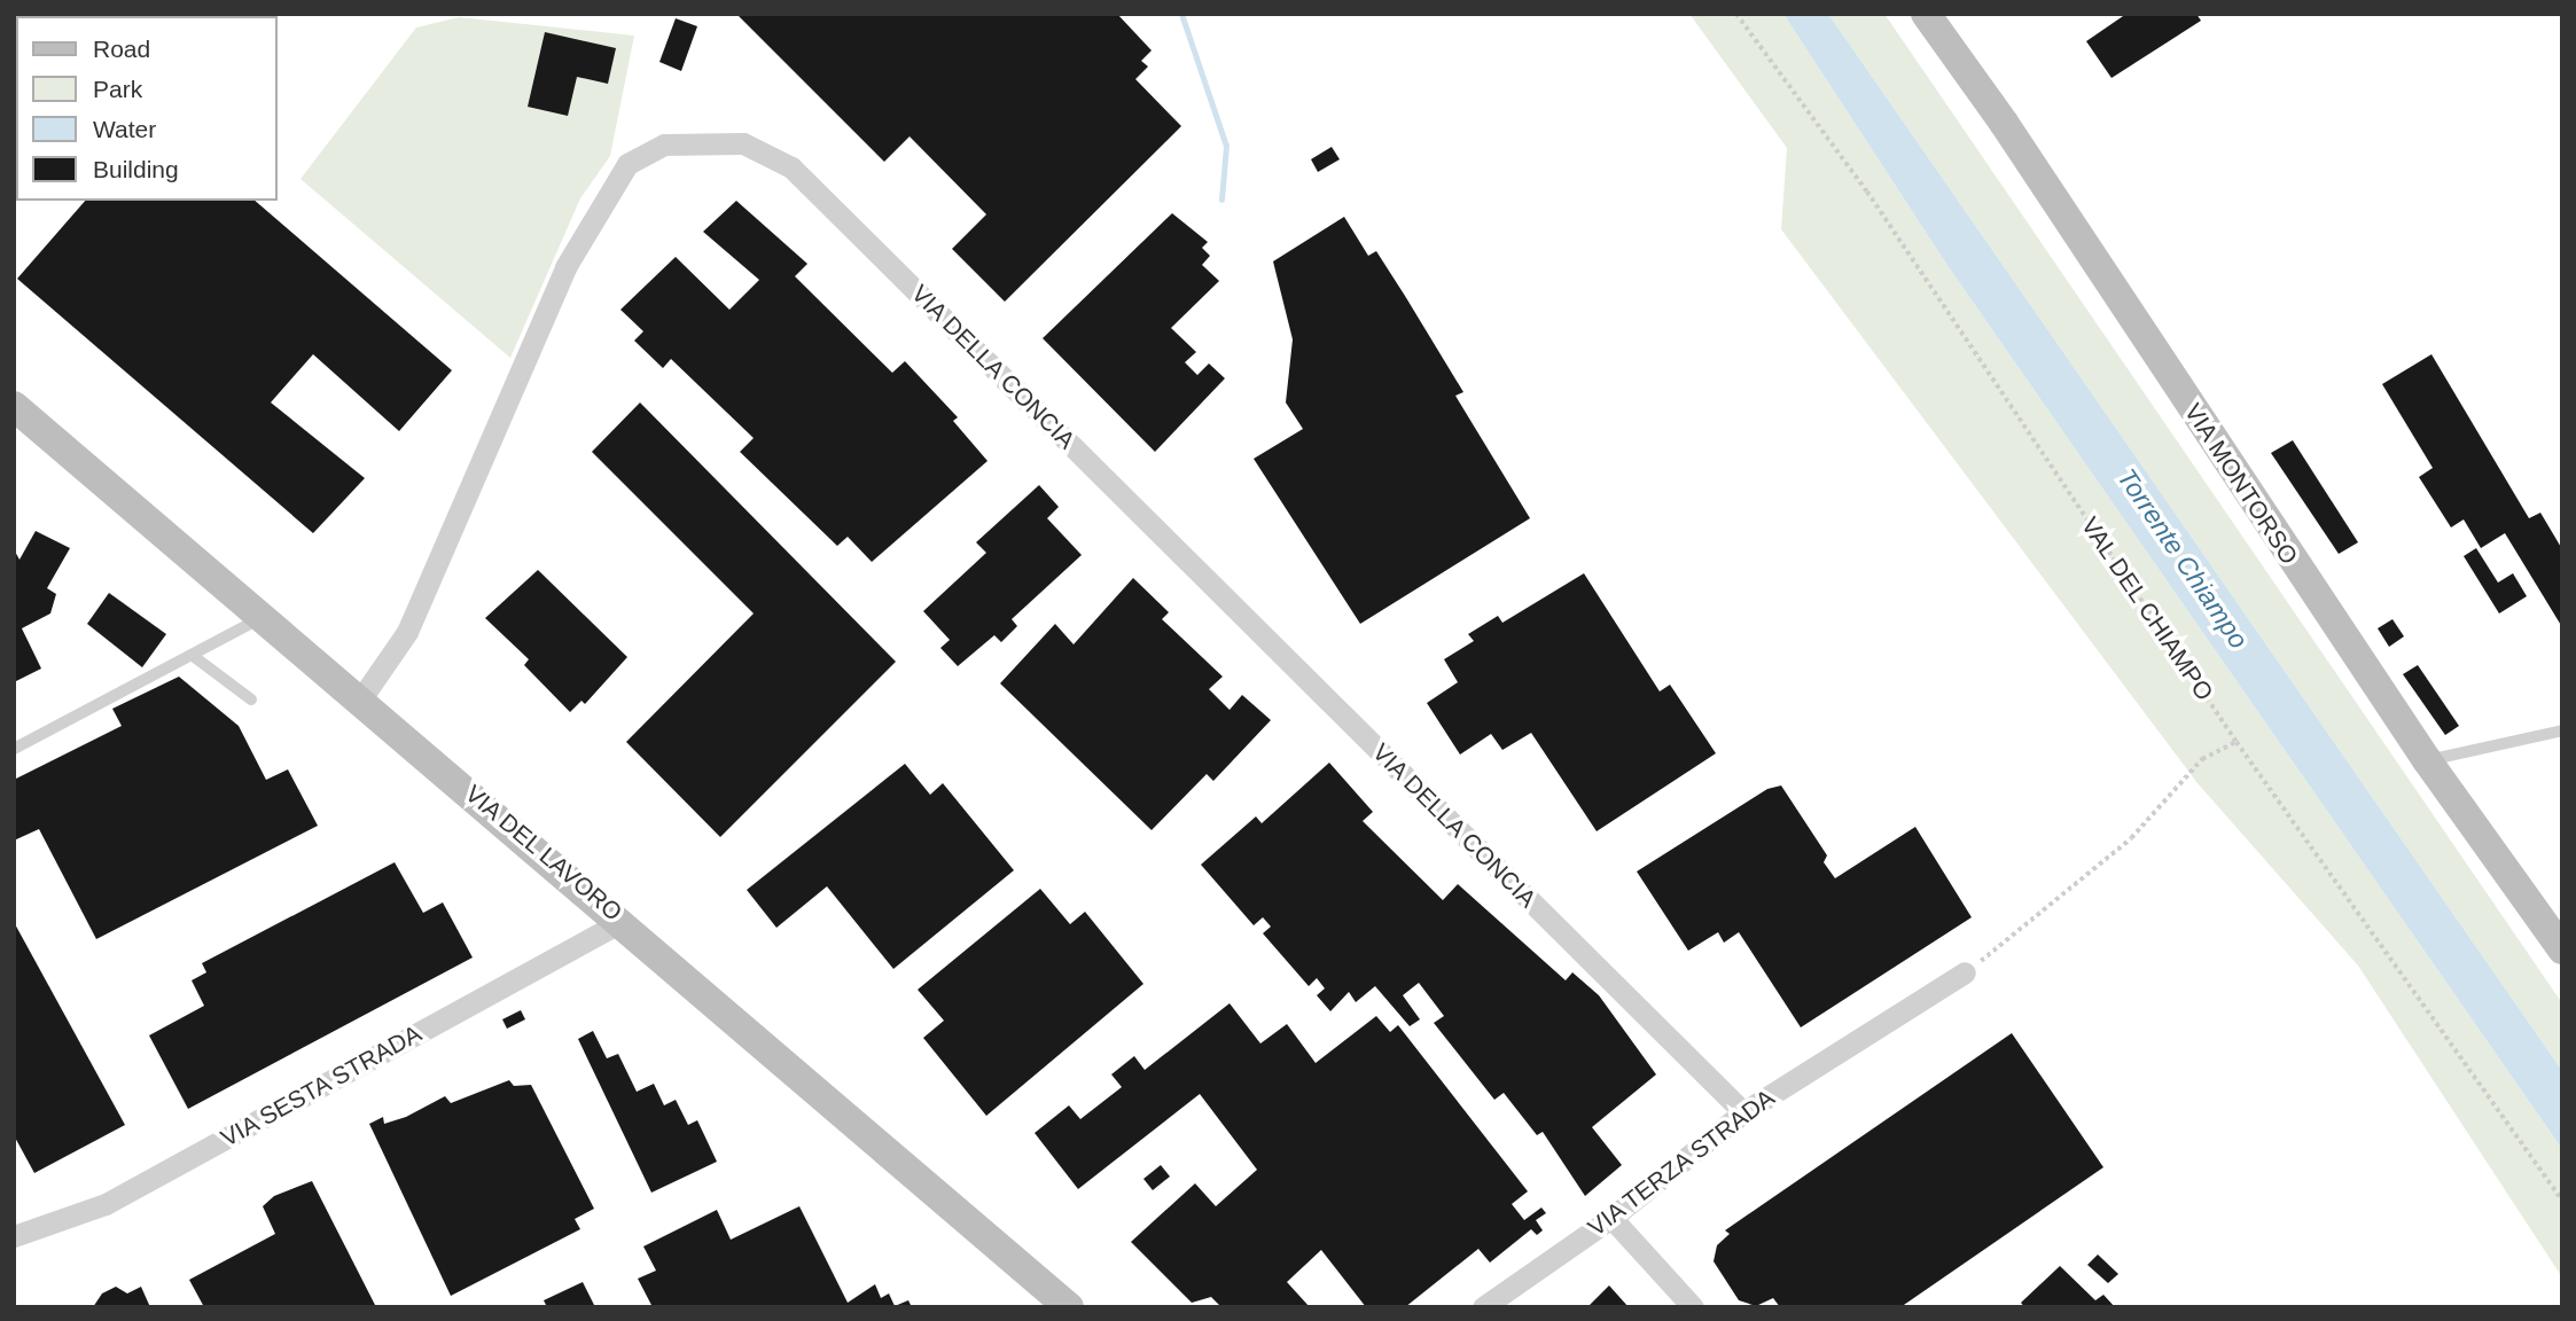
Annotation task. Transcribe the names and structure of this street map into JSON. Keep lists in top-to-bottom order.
{
  "streets": {
    "street": [
      "VIA DELLA CONCIA",
      "VIA MONTORSO",
      "VIA DEL LAVORO",
      "VIA SESTA STRADA",
      "VIA TERZA STRADA"
    ],
    "path": ["VAL DEL CHIAMPO"]
  },
  "crossings": [
    ["VIA DELLA CONCIA", "VIA DEL LAVORO"],
    ["VIA DELLA CONCIA", "VIA TERZA STRADA"],
    ["VIA DEL LAVORO", "VIA SESTA STRADA"]
  ],
  "water": ["Torrente Chiampo"],
  "legend": [
    "Road",
    "Park",
    "Water",
    "Building"
  ]
}
